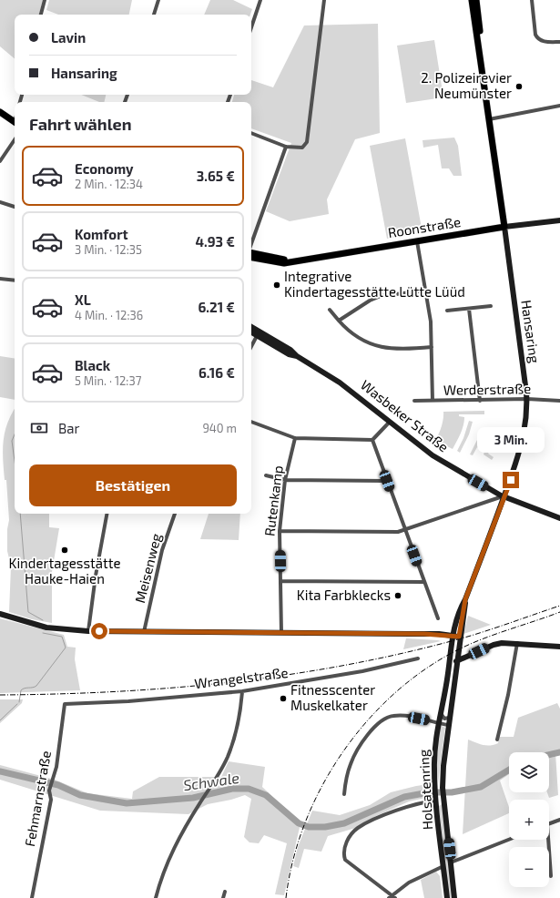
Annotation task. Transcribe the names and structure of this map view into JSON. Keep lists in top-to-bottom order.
{
  "streets": {
    "main road": ["Roonstraße", "Hansaring"],
    "street": [
      "Werderstraße",
      "Wasbeker Straße",
      "Rutenkamp",
      "Meisenweg",
      "Wrangelstraße",
      "Holsatenring",
      "Fehmarnstraße"
    ]
  },
  "crossings": [
    ["Roonstraße", "Hansaring"],
    ["Hansaring", "Werderstraße"],
    ["Hansaring", "Wasbeker Straße"],
    ["Hansaring", "Holsatenring"],
    ["Wrangelstraße", "Fehmarnstraße"]
  ],
  "water": ["Schwale"],
  "places": [
    "2. Polizeirevier Neumünster",
    "Integrative Kindertagesstätte Lütte Lüüd",
    "Kindertagesstätte Hauke-Haien",
    "Kita Farbklecks",
    "Fitnesscenter Muskelkater"
  ],
  "page": {
    "banner": ["Lavin", "Hansaring"],
    "heading": "Fahrt wählen",
    "list": [
      {
        "name": "Economy",
        "note": "2 Min. · 12:34",
        "value": "3.65 €"
      },
      {
        "name": "Komfort",
        "note": "3 Min. · 12:35",
        "value": "4.93 €"
      },
      {
        "name": "XL",
        "note": "4 Min. · 12:36",
        "value": "6.21 €"
      },
      {
        "name": "Black",
        "note": "5 Min. · 12:37",
        "value": "6.16 €"
      }
    ],
    "pay": ["Bar", "940 m"],
    "bubble": "3 Min.",
    "buttons": "Bestätigen",
    "map_buttons": ["+", "−"]
  }
}
